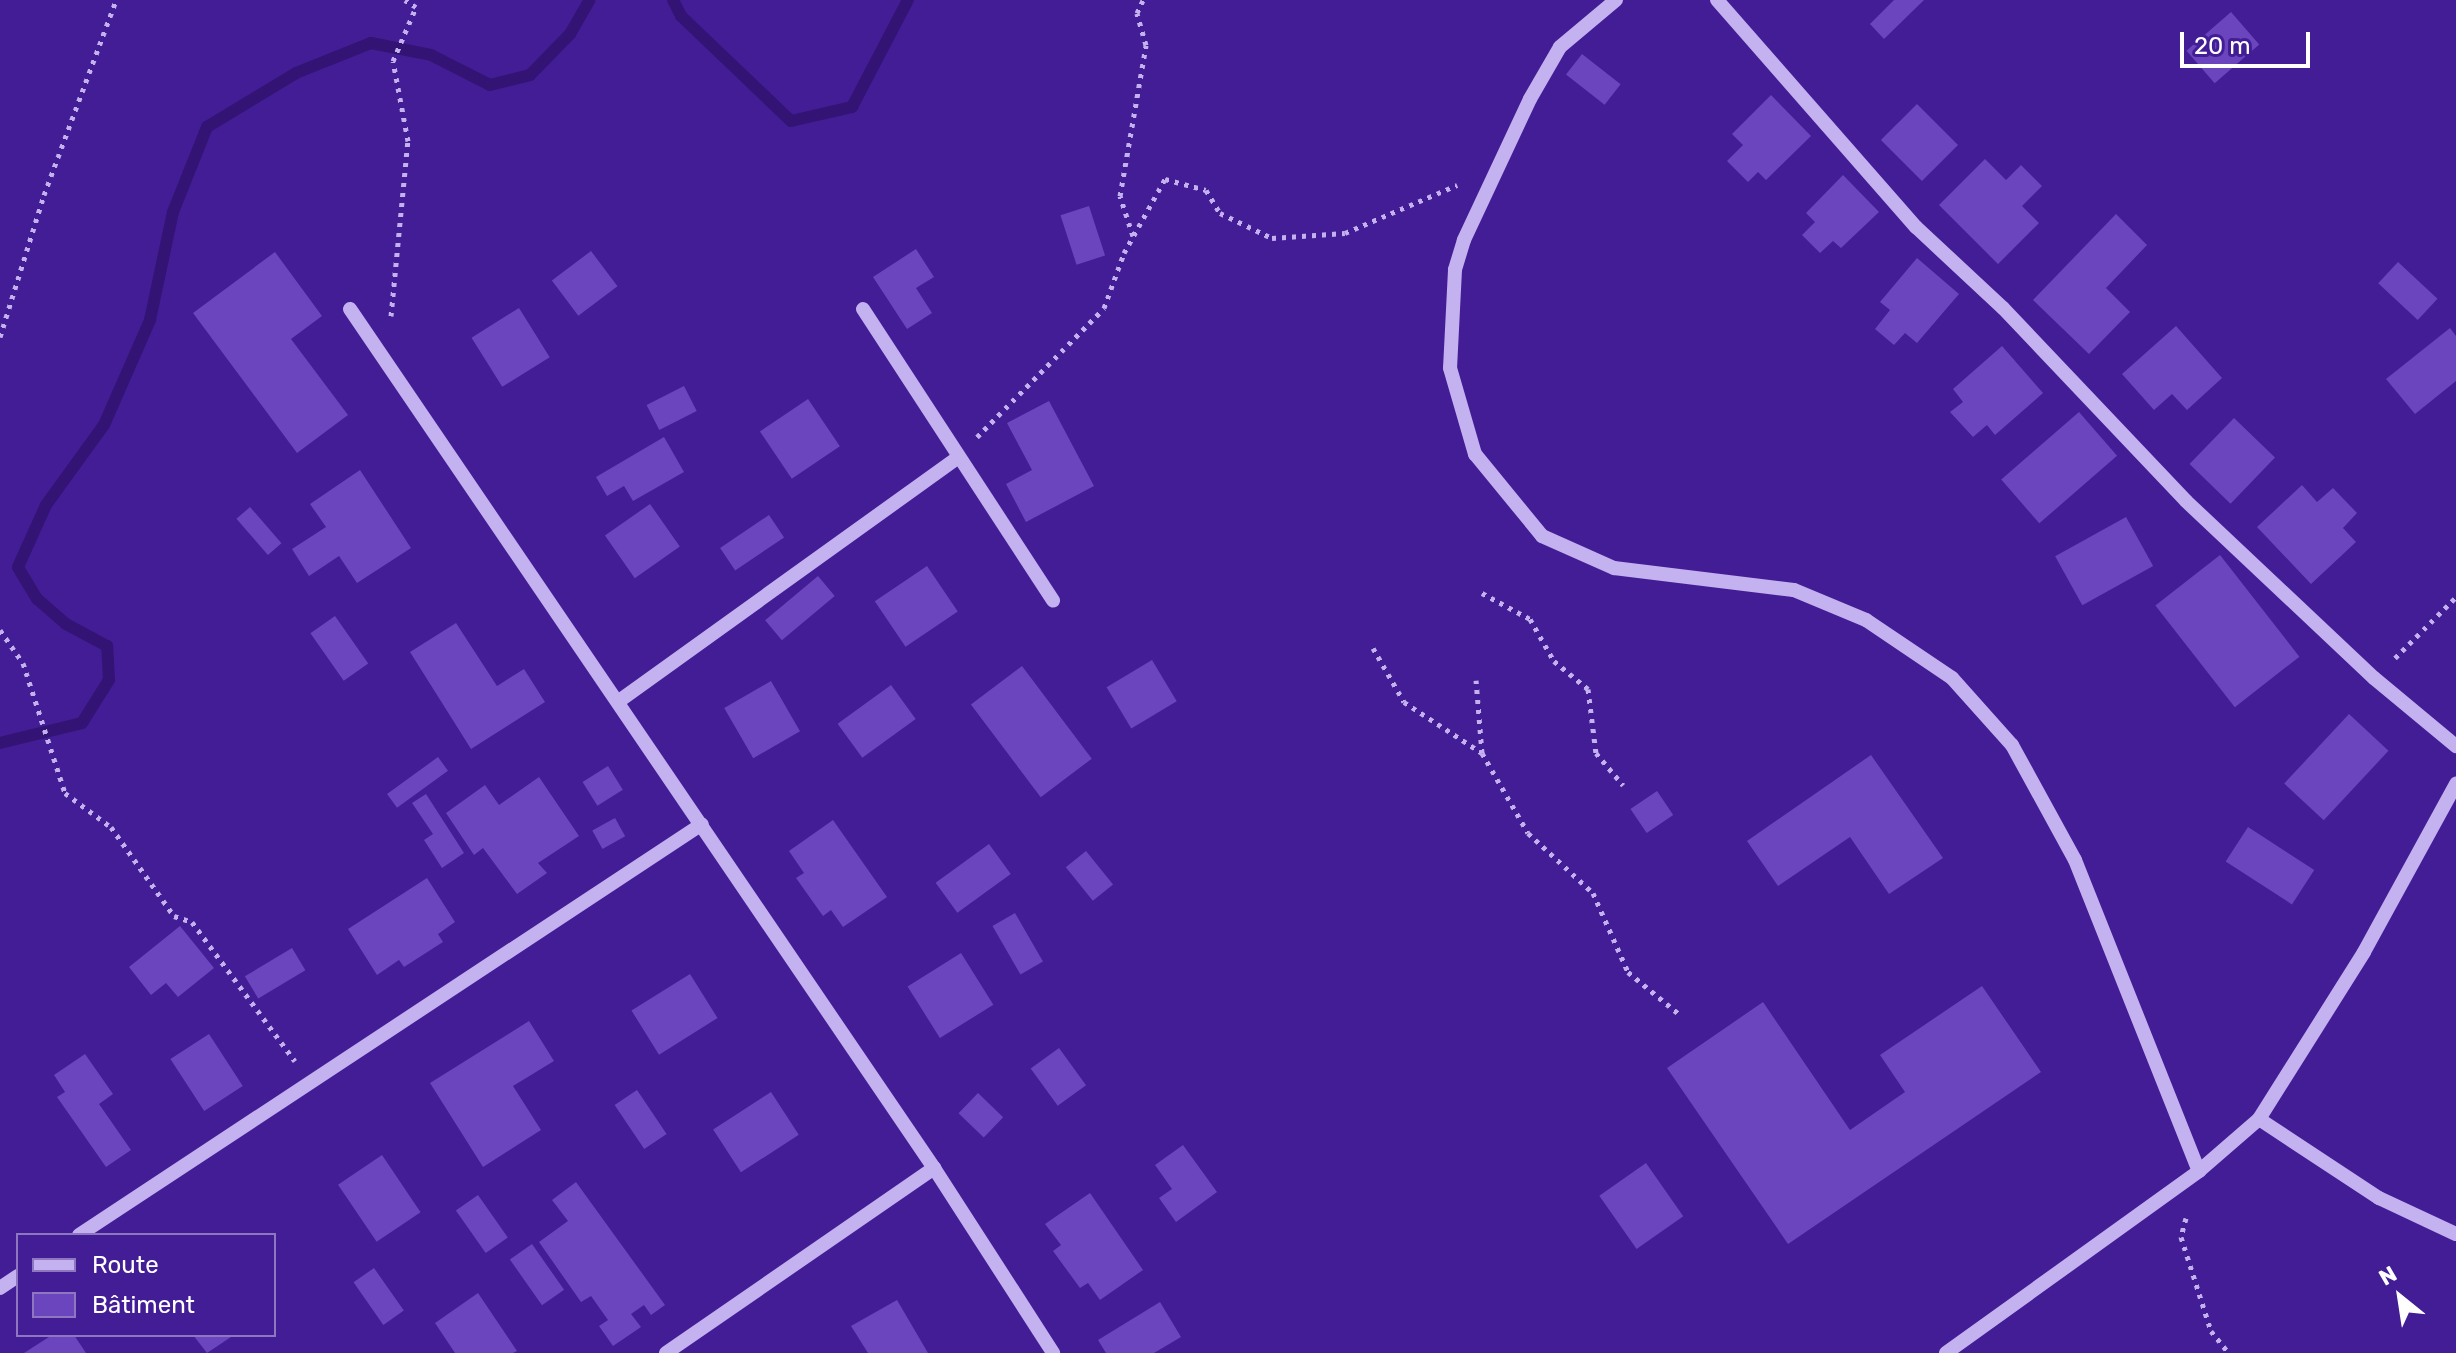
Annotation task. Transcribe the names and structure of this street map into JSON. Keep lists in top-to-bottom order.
{
  "legend": ["Route", "Bâtiment"],
  "scale_bar": "20 m",
  "north": "top left"
}
